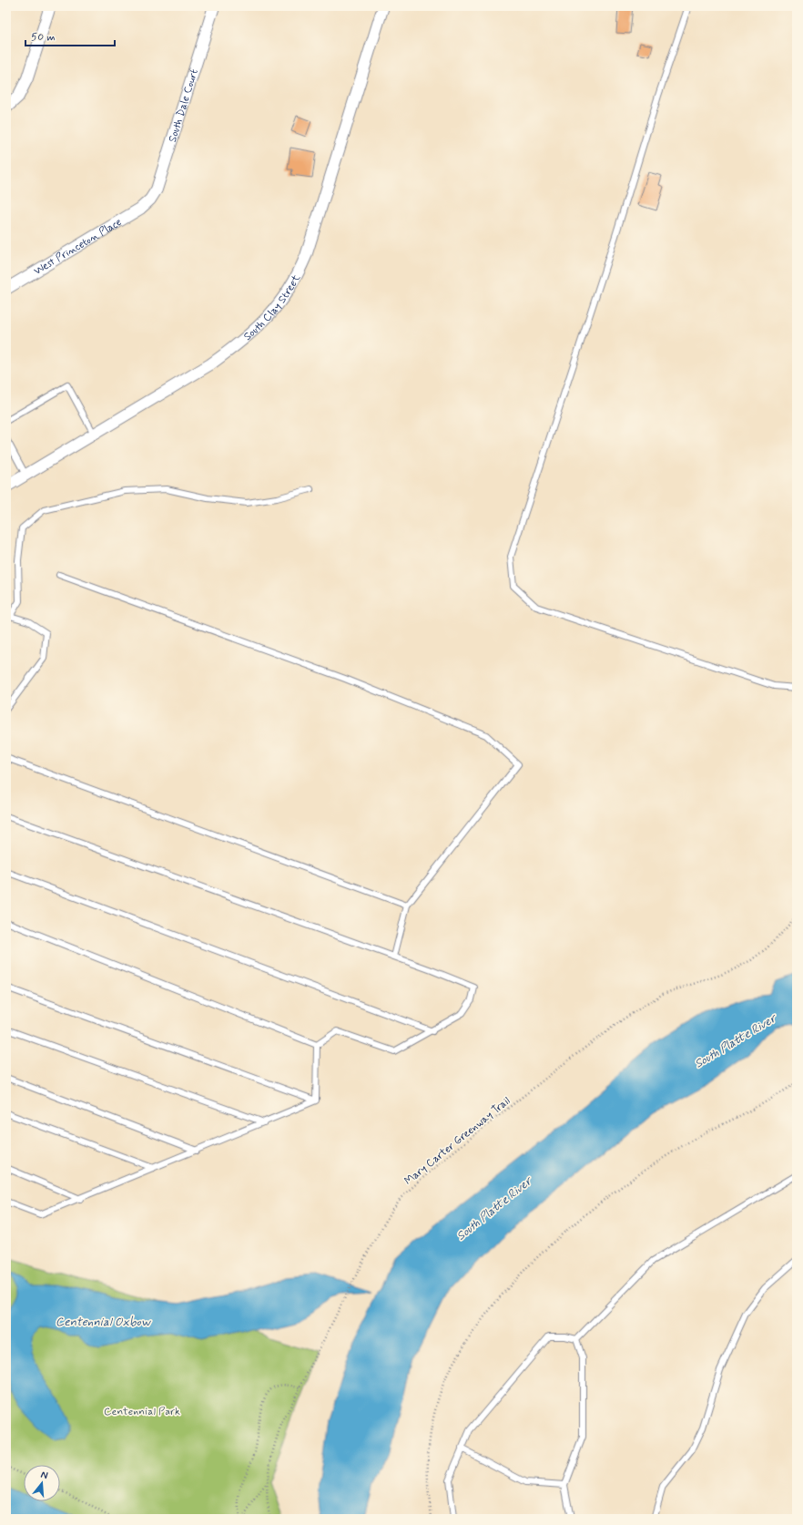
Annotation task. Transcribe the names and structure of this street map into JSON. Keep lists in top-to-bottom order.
{
  "streets": {
    "street": ["South Dale Court", "West Princeton Place", "South Clay Street"],
    "path": ["Mary Carter Greenway Trail"]
  },
  "crossings": [
    ["South Dale Court", "West Princeton Place"]
  ],
  "water": ["South Platte River", "Centennial Oxbow"],
  "parks": ["Centennial Park"],
  "scale_bar": "50 m",
  "north": "top"
}
